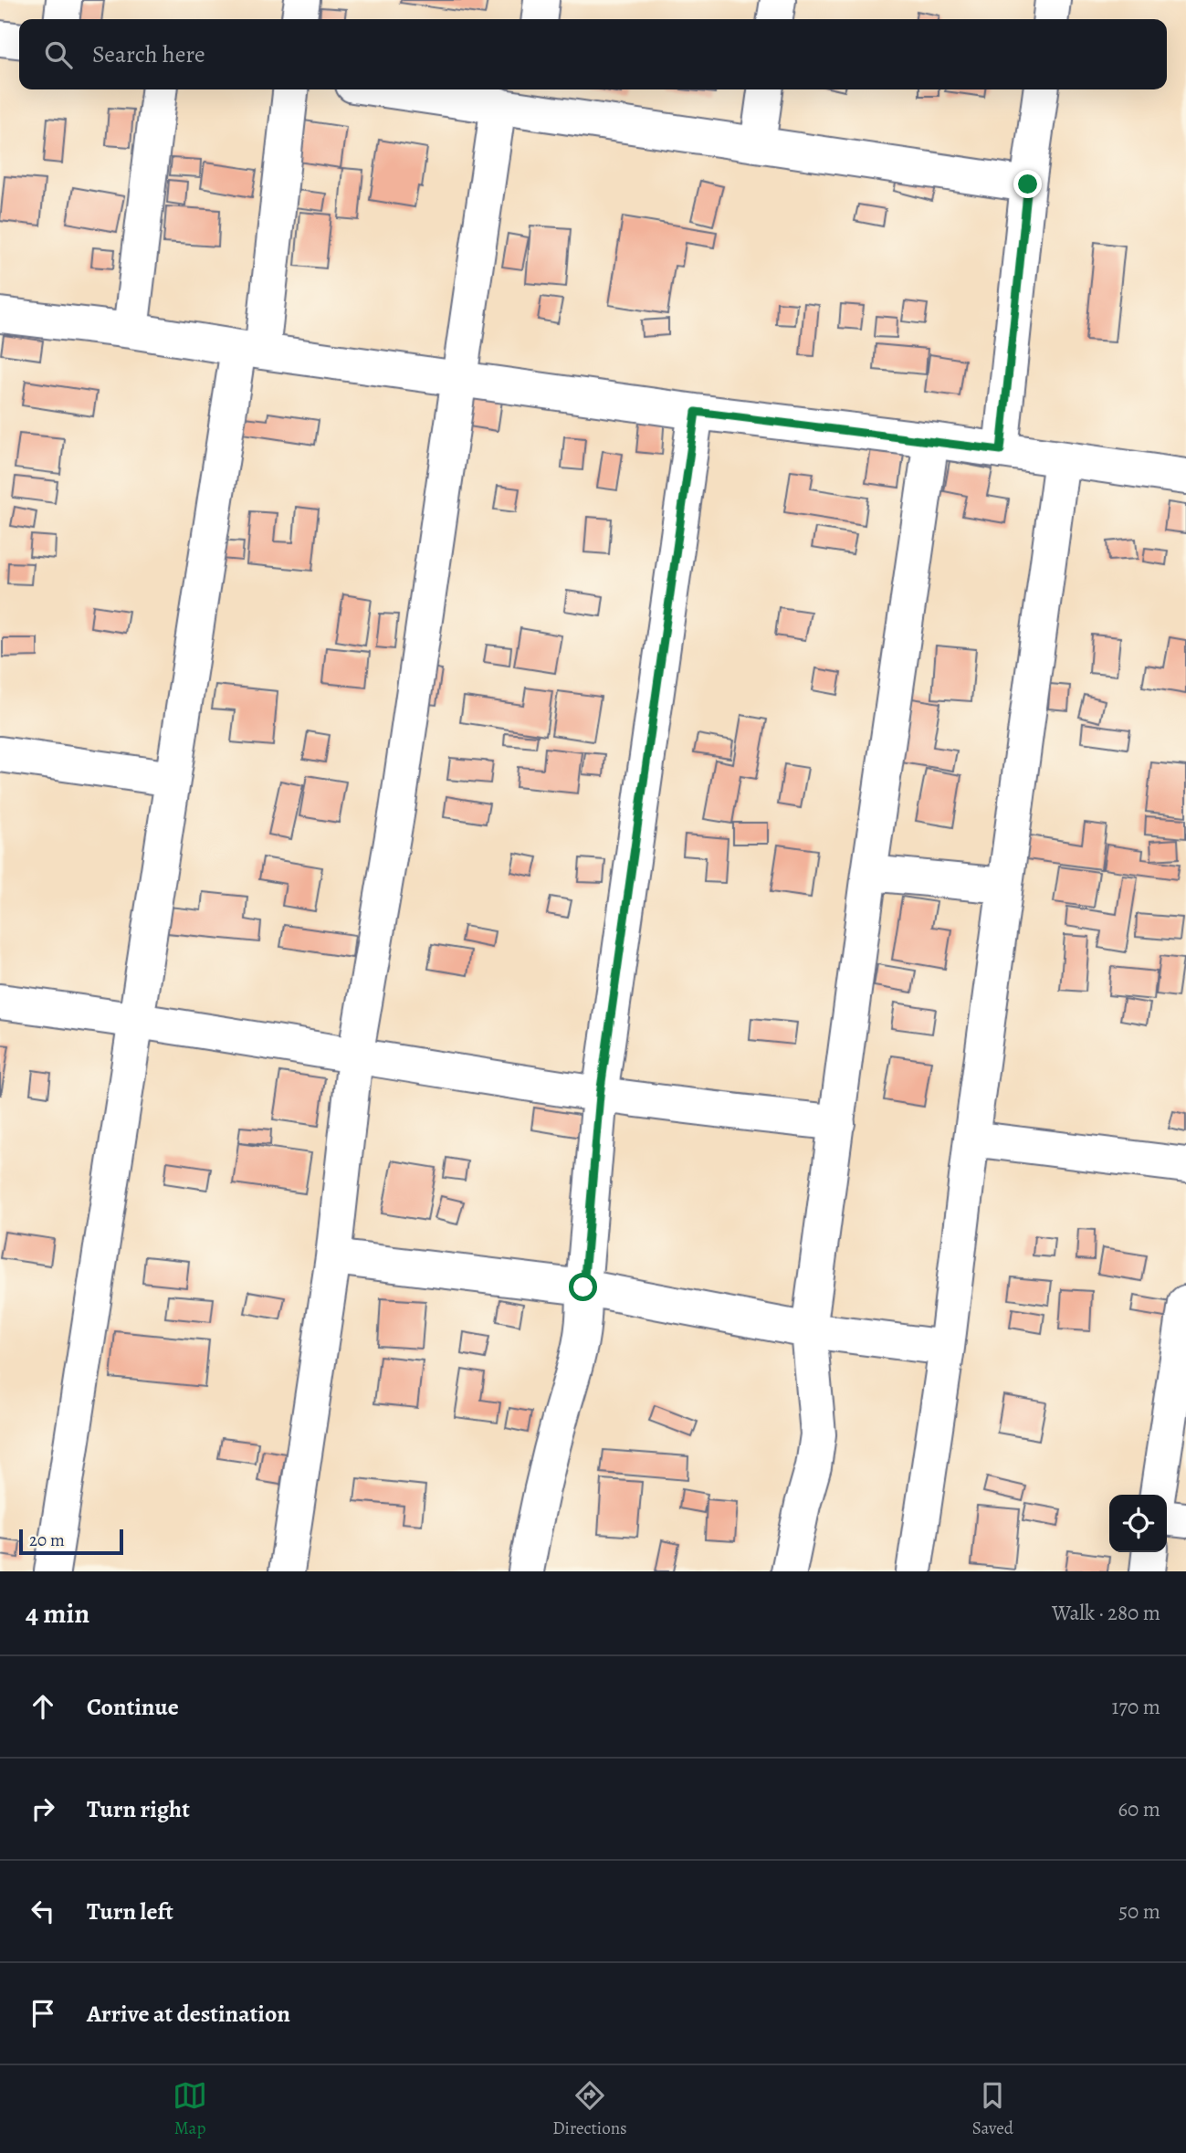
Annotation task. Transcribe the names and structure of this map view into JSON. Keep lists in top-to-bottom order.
{
  "scale_bar": "20 m",
  "page": {
    "search": "Search here",
    "scale": "20 m",
    "heading": ["4 min", "Walk · 280 m"],
    "list": [
      ["Continue", "170 m"],
      ["Turn right", "60 m"],
      ["Turn left", "50 m"],
      "Arrive at destination"
    ],
    "nav": ["Map", "Directions", "Saved"]
  }
}
